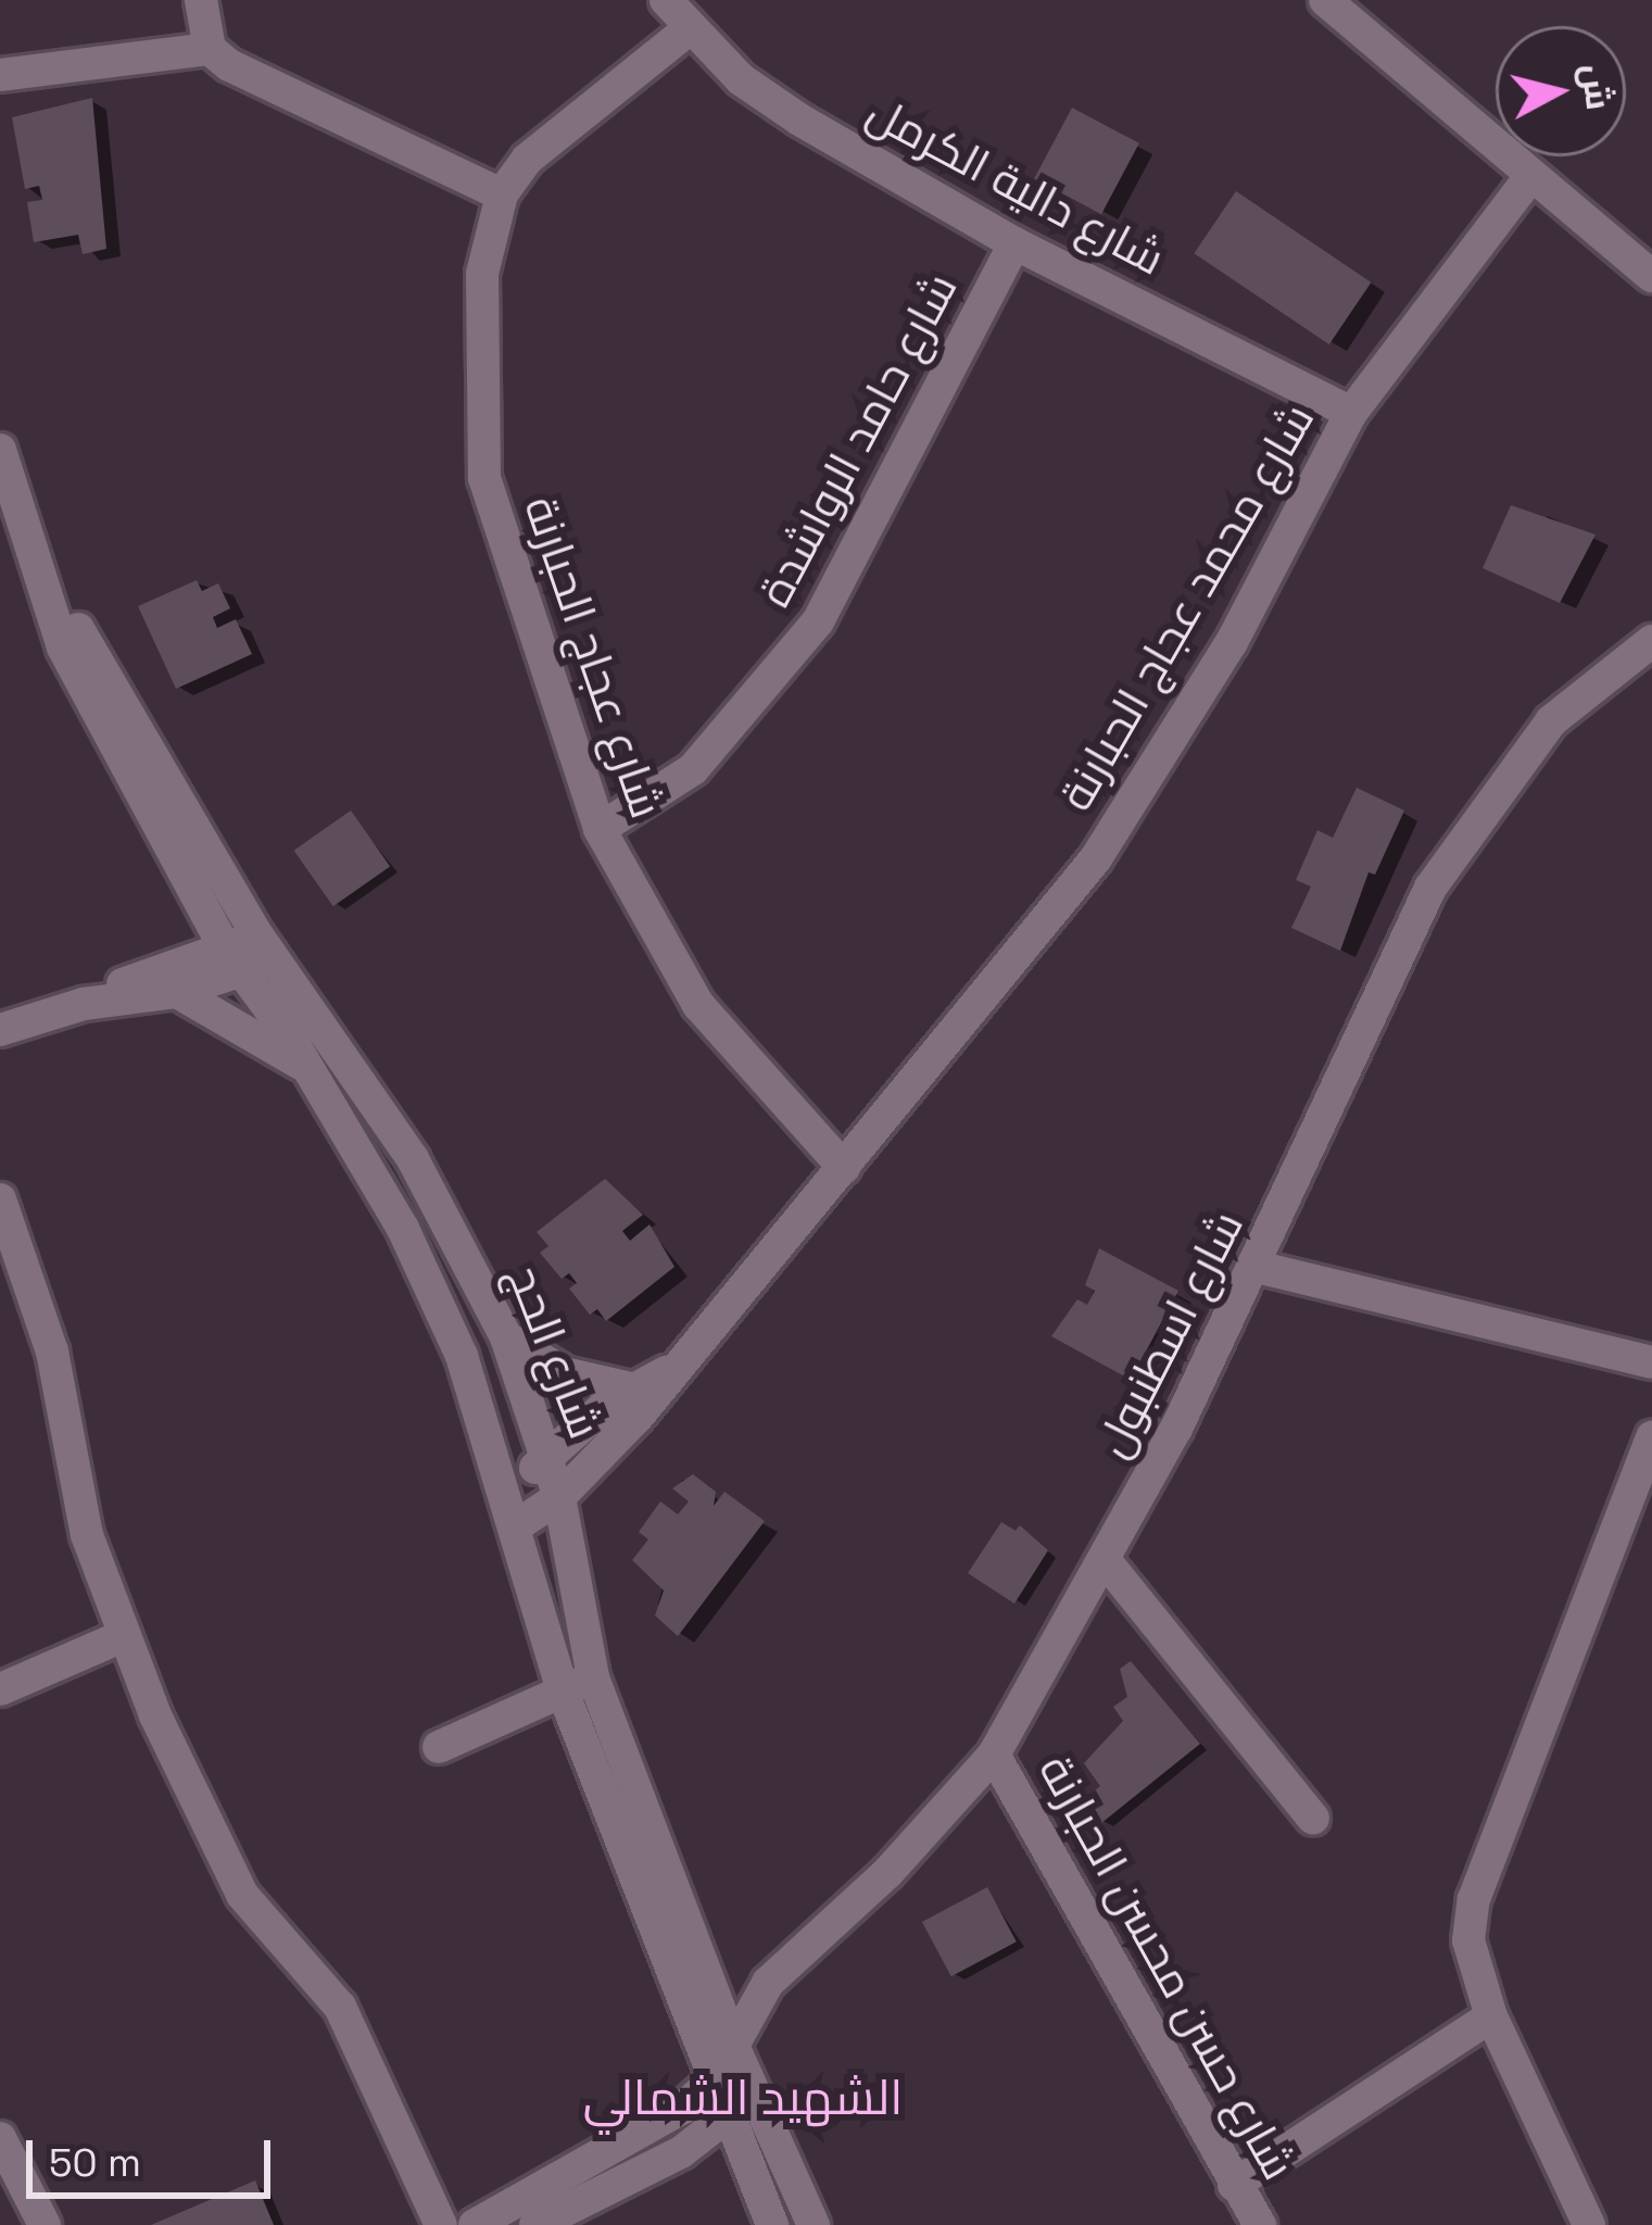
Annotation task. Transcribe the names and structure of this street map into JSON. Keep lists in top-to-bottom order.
{
  "streets": {
    "street": [
      "شارع دالية الكرمل",
      "شارع حامد الرواشدة",
      "شارع محمد عجاج الحبارنة",
      "شارع عجاج الحبارنة",
      "شارع اسطنبول",
      "شارع الحج",
      "شارع حسن محسن الحبارنة"
    ]
  },
  "crossings": [
    ["شارع دالية الكرمل", "شارع حامد الرواشدة"],
    ["شارع دالية الكرمل", "شارع محمد عجاج الحبارنة"],
    ["شارع دالية الكرمل", "شارع عجاج الحبارنة"],
    ["شارع حامد الرواشدة", "شارع عجاج الحبارنة"],
    ["شارع محمد عجاج الحبارنة", "شارع عجاج الحبارنة"],
    ["شارع محمد عجاج الحبارنة", "شارع الحج"],
    ["شارع اسطنبول", "شارع الحج"],
    ["شارع اسطنبول", "شارع حسن محسن الحبارنة"]
  ],
  "districts": ["الشهيد الشمالي"],
  "scale_bar": "50 m",
  "north": "right"
}
